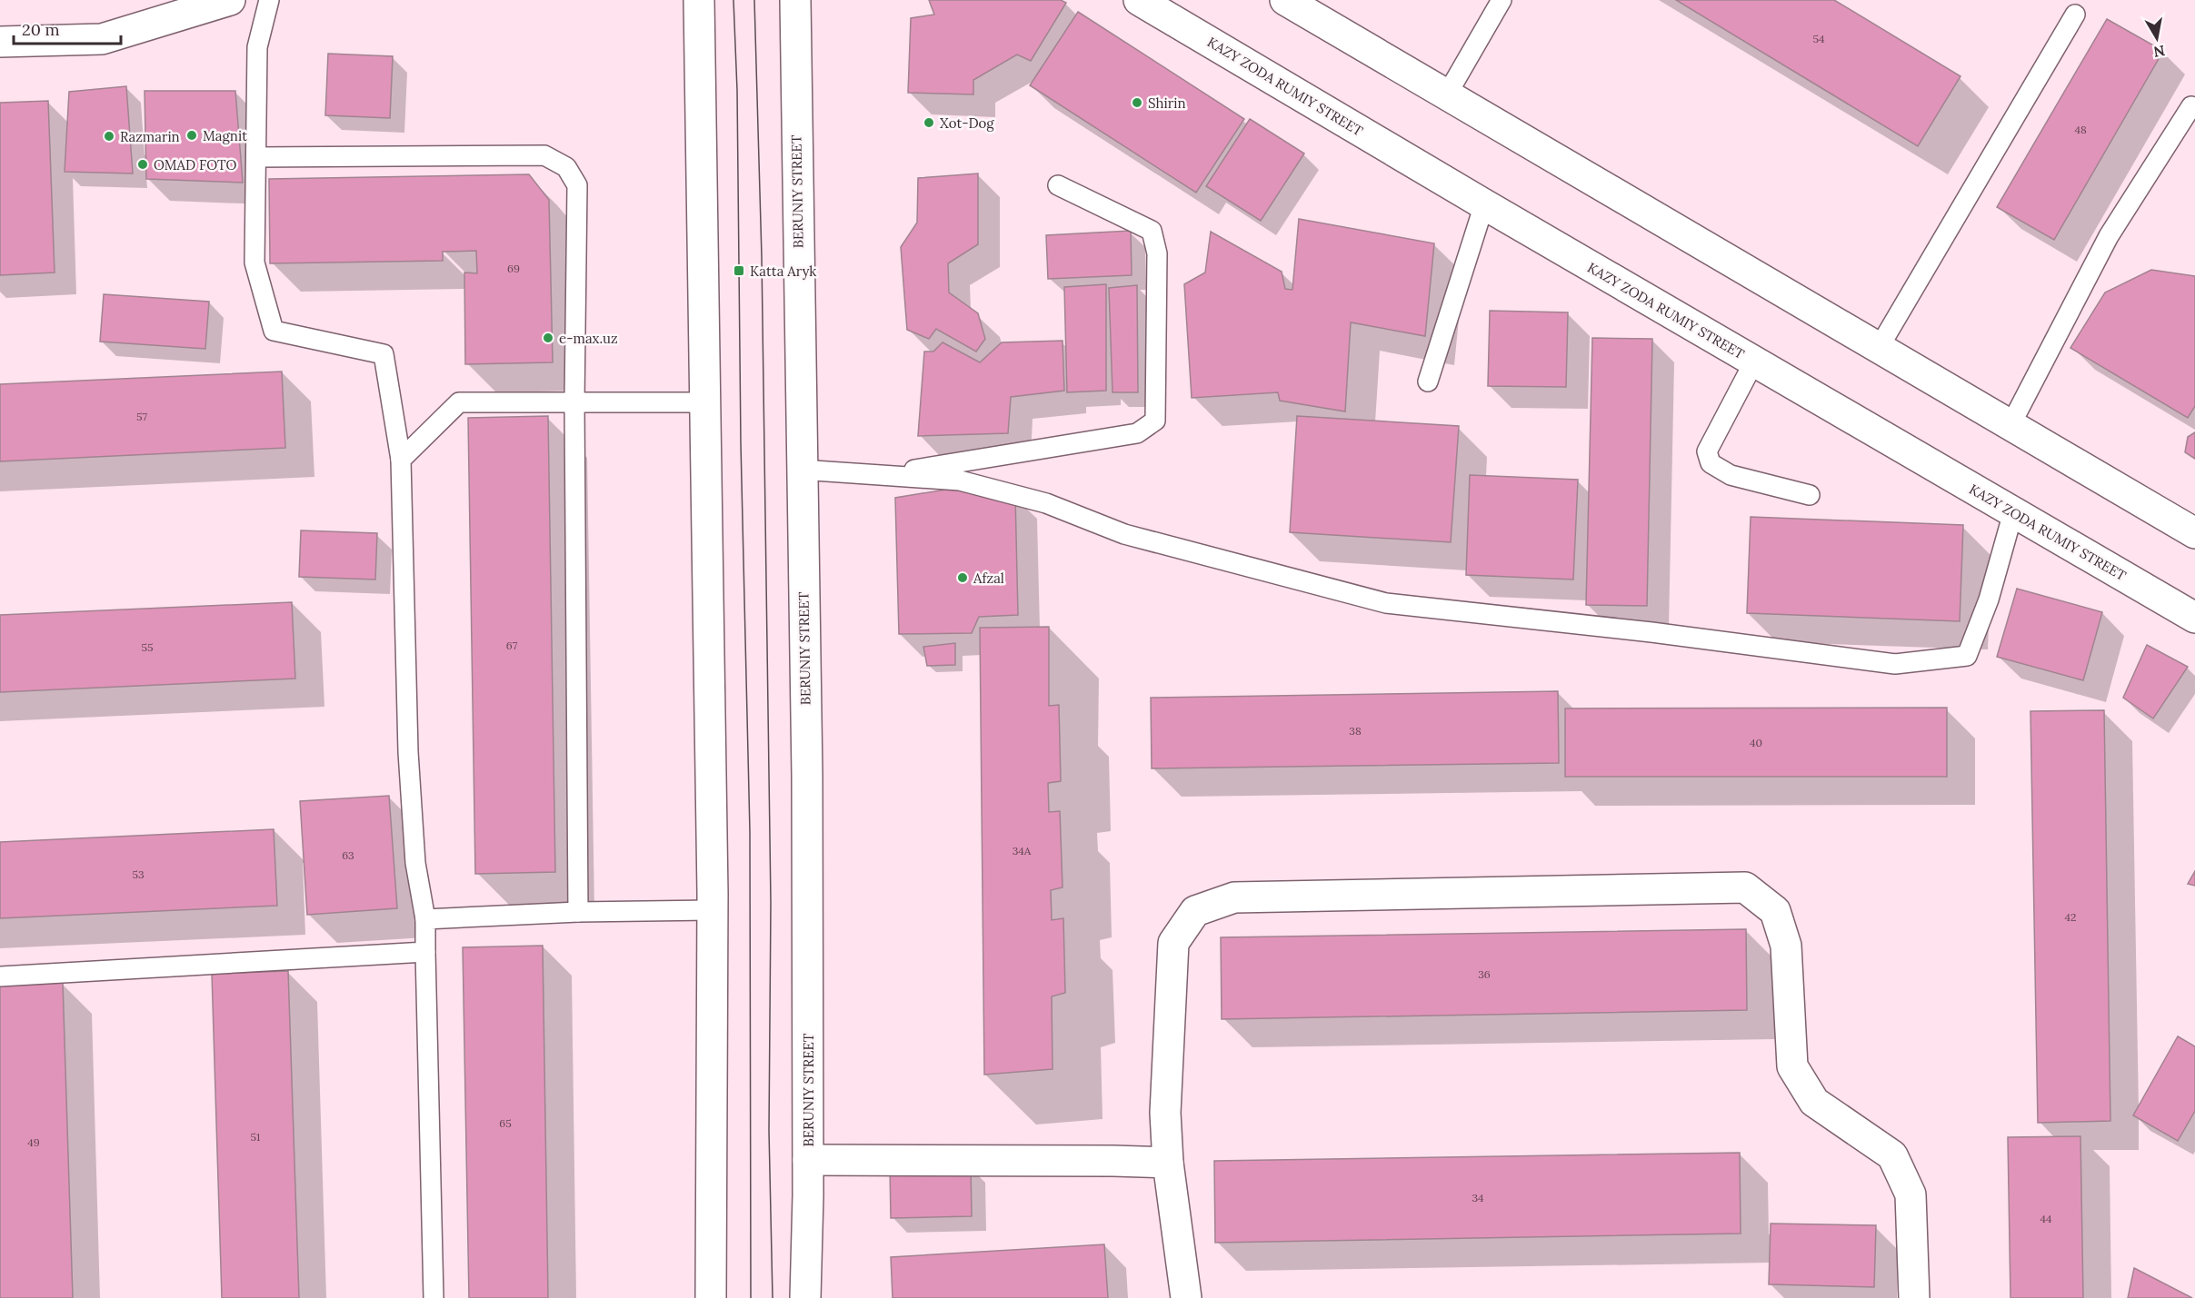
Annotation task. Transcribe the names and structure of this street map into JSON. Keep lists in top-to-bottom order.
{
  "streets": {
    "street": ["KAZY ZODA RUMIY STREET", "BERUNIY STREET"]
  },
  "places": {
    "other": [
      "Shirin",
      "Xot-Dog",
      "Magnit",
      "Razmarin",
      "OMAD FOTO",
      "e-max.uz",
      "Afzal"
    ],
    "transit": ["Katta Aryk"]
  },
  "house_numbers": [
    "54",
    "48",
    "69",
    "57",
    "67",
    "55",
    "38",
    "40",
    "34А",
    "63",
    "53",
    "42",
    "36",
    "65",
    "51",
    "49",
    "34",
    "44"
  ],
  "scale_bar": "20 m",
  "north": "bottom"
}
